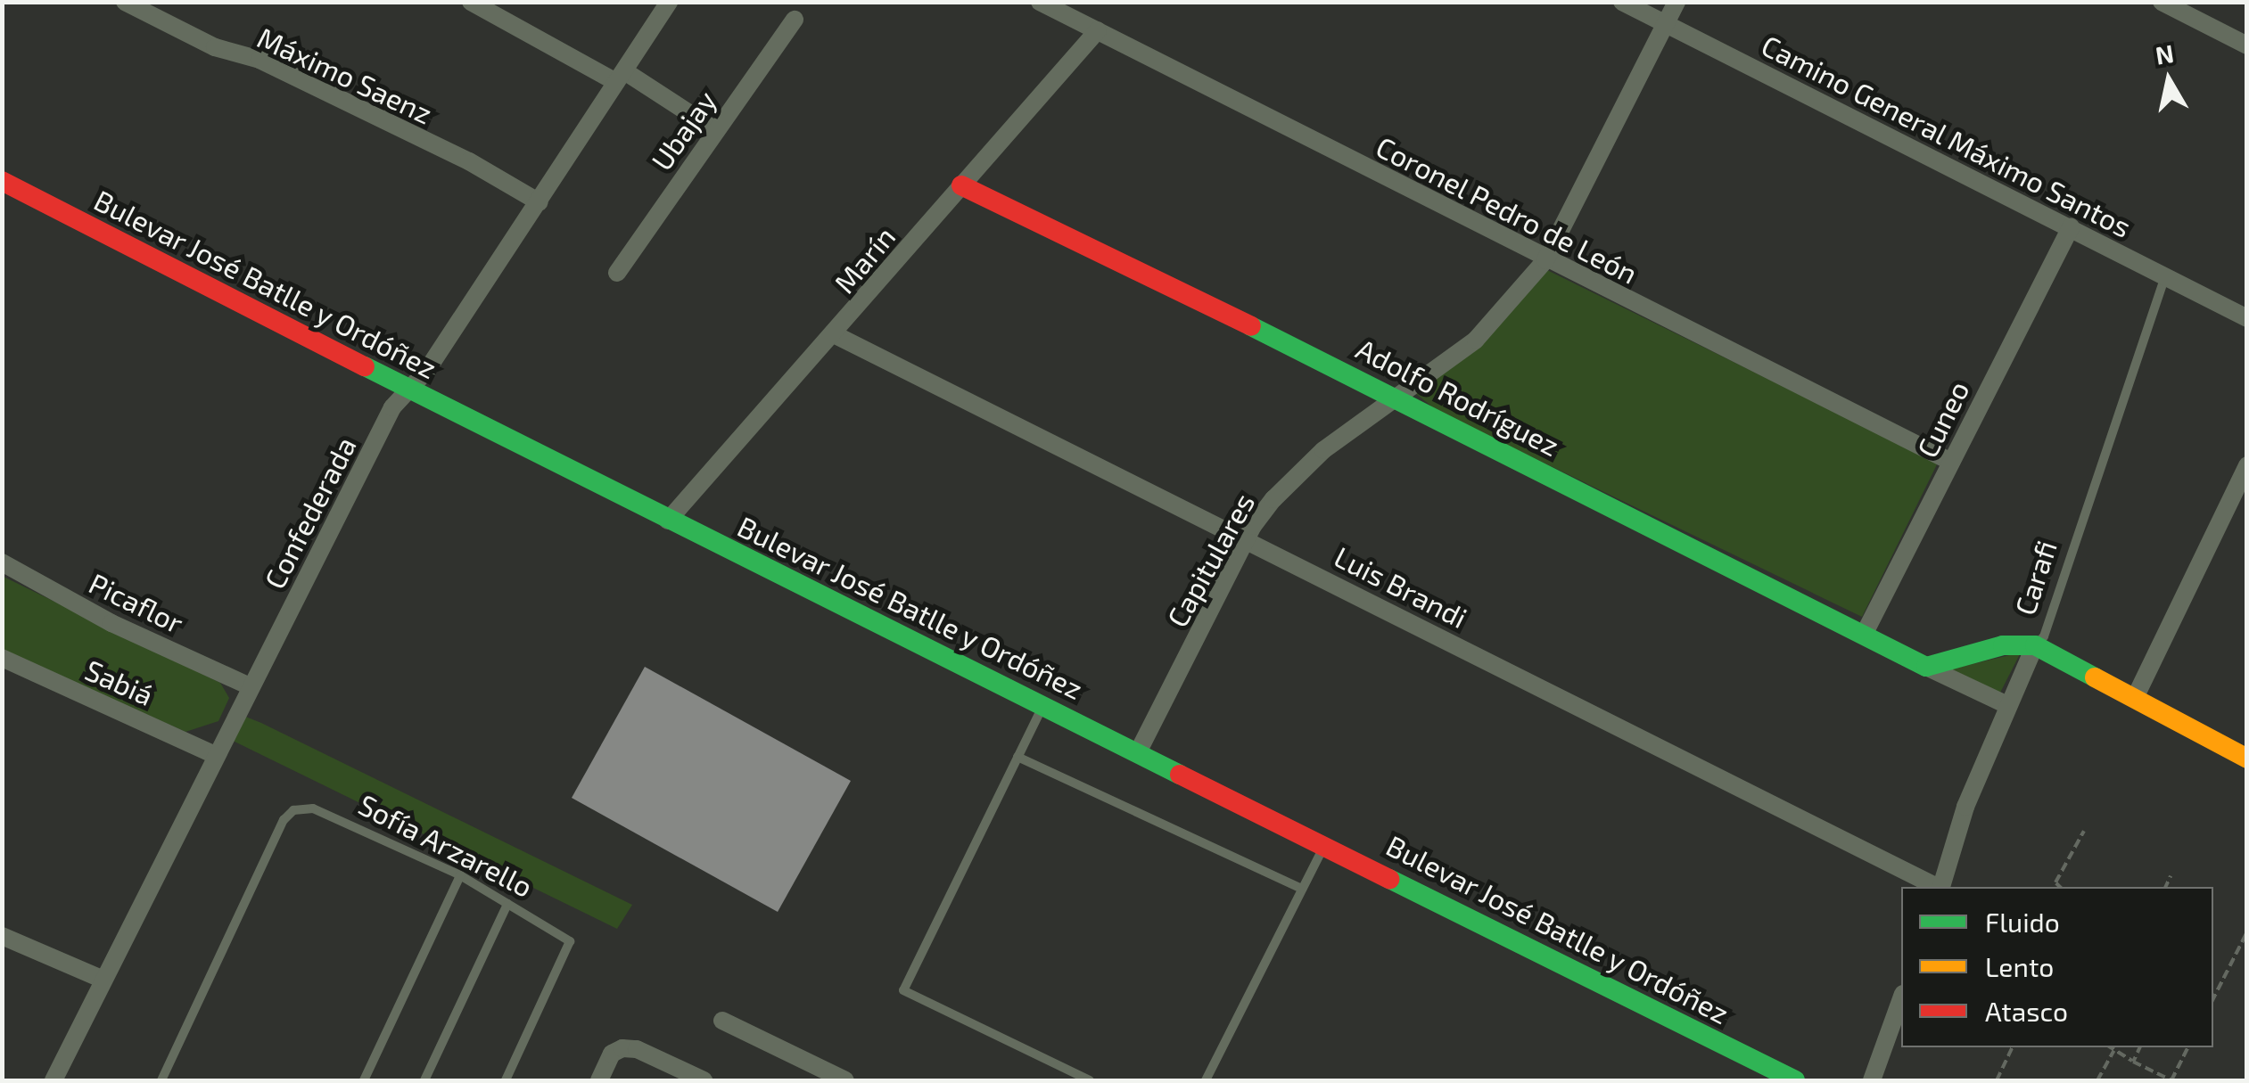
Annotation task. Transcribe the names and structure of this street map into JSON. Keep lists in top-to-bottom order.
{
  "streets": {
    "main road": ["Bulevar José Batlle y Ordóñez", "Adolfo Rodríguez"],
    "street": [
      "Máximo Saenz",
      "Ubajay",
      "Camino General Máximo Santos",
      "Coronel Pedro de León",
      "Marín",
      "Cuneo",
      "Confederada",
      "Capitulares",
      "Carafi",
      "Luis Brandi",
      "Picaflor",
      "Sabiá"
    ],
    "lane": ["Sofía Arzarello"]
  },
  "crossings": [
    ["Máximo Saenz", "Confederada"],
    ["Camino General Máximo Santos", "Cuneo"],
    ["Camino General Máximo Santos", "Capitulares"],
    ["Camino General Máximo Santos", "Carafi"],
    ["Coronel Pedro de León", "Marín"],
    ["Coronel Pedro de León", "Cuneo"],
    ["Coronel Pedro de León", "Capitulares"],
    ["Marín", "Bulevar José Batlle y Ordóñez"],
    ["Marín", "Adolfo Rodríguez"],
    ["Marín", "Luis Brandi"],
    ["Bulevar José Batlle y Ordóñez", "Confederada"],
    ["Bulevar José Batlle y Ordóñez", "Capitulares"],
    ["Adolfo Rodríguez", "Cuneo"],
    ["Adolfo Rodríguez", "Capitulares"],
    ["Adolfo Rodríguez", "Carafi"],
    ["Confederada", "Picaflor"],
    ["Confederada", "Sabiá"],
    ["Capitulares", "Luis Brandi"]
  ],
  "legend": ["Fluido", "Lento", "Atasco"],
  "north": "top"
}
